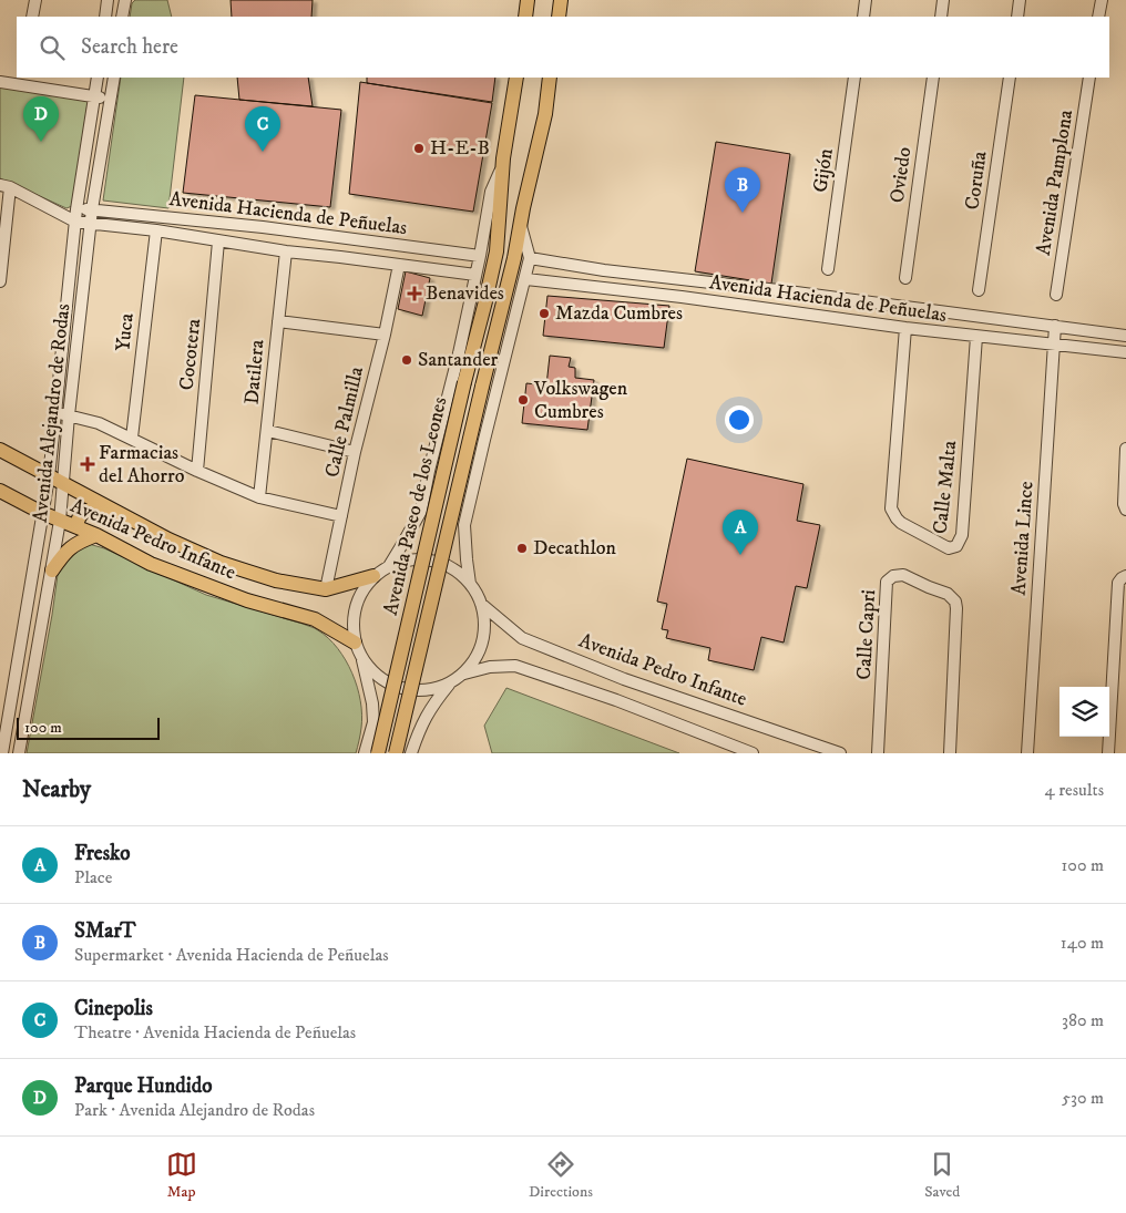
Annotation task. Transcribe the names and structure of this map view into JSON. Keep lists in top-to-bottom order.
{
  "streets": {
    "main road": ["Avenida Paseo de los Leones", "Avenida Pedro Infante"],
    "street": [
      "Gijón",
      "Oviedo",
      "Coruña",
      "Avenida Pamplona",
      "Avenida Hacienda de Peñuelas",
      "Yuca",
      "Cocotera",
      "Datilera",
      "Avenida Alejandro de Rodas",
      "Calle Palmilla",
      "Calle Malta",
      "Avenida Lince",
      "Calle Capri"
    ]
  },
  "crossings": [
    ["Avenida Hacienda de Peñuelas", "Yuca"],
    ["Avenida Hacienda de Peñuelas", "Cocotera"],
    ["Avenida Hacienda de Peñuelas", "Datilera"],
    ["Avenida Hacienda de Peñuelas", "Avenida Alejandro de Rodas"],
    ["Avenida Hacienda de Peñuelas", "Calle Palmilla"],
    ["Avenida Hacienda de Peñuelas", "Calle Malta"],
    ["Avenida Hacienda de Peñuelas", "Avenida Paseo de los Leones"],
    ["Avenida Hacienda de Peñuelas", "Avenida Lince"],
    ["Avenida Alejandro de Rodas", "Avenida Pedro Infante"],
    ["Calle Palmilla", "Avenida Pedro Infante"],
    ["Avenida Paseo de los Leones", "Avenida Pedro Infante"]
  ],
  "places": {
    "other": [
      "H-E-B",
      "Mazda Cumbres",
      "Santander",
      "Volkswagen Cumbres",
      "Decathlon"
    ],
    "health": ["Benavides", "Farmacias del Ahorro"]
  },
  "scale_bar": "100 m",
  "page": {
    "search": "Search here",
    "pins": [
      "D",
      "C",
      "B",
      "A"
    ],
    "scale": "100 m",
    "heading": ["Nearby", "4 results"],
    "list": [
      {
        "mark": "A",
        "name": "Fresko",
        "note": "Place",
        "value": "100 m"
      },
      {
        "mark": "B",
        "name": "SMarT",
        "note": "Supermarket · Avenida Hacienda de Peñuelas",
        "value": "140 m"
      },
      {
        "mark": "C",
        "name": "Cinepolis",
        "note": "Theatre · Avenida Hacienda de Peñuelas",
        "value": "380 m"
      },
      {
        "mark": "D",
        "name": "Parque Hundido",
        "note": "Park · Avenida Alejandro de Rodas",
        "value": "530 m"
      }
    ],
    "nav": ["Map", "Directions", "Saved"]
  }
}
